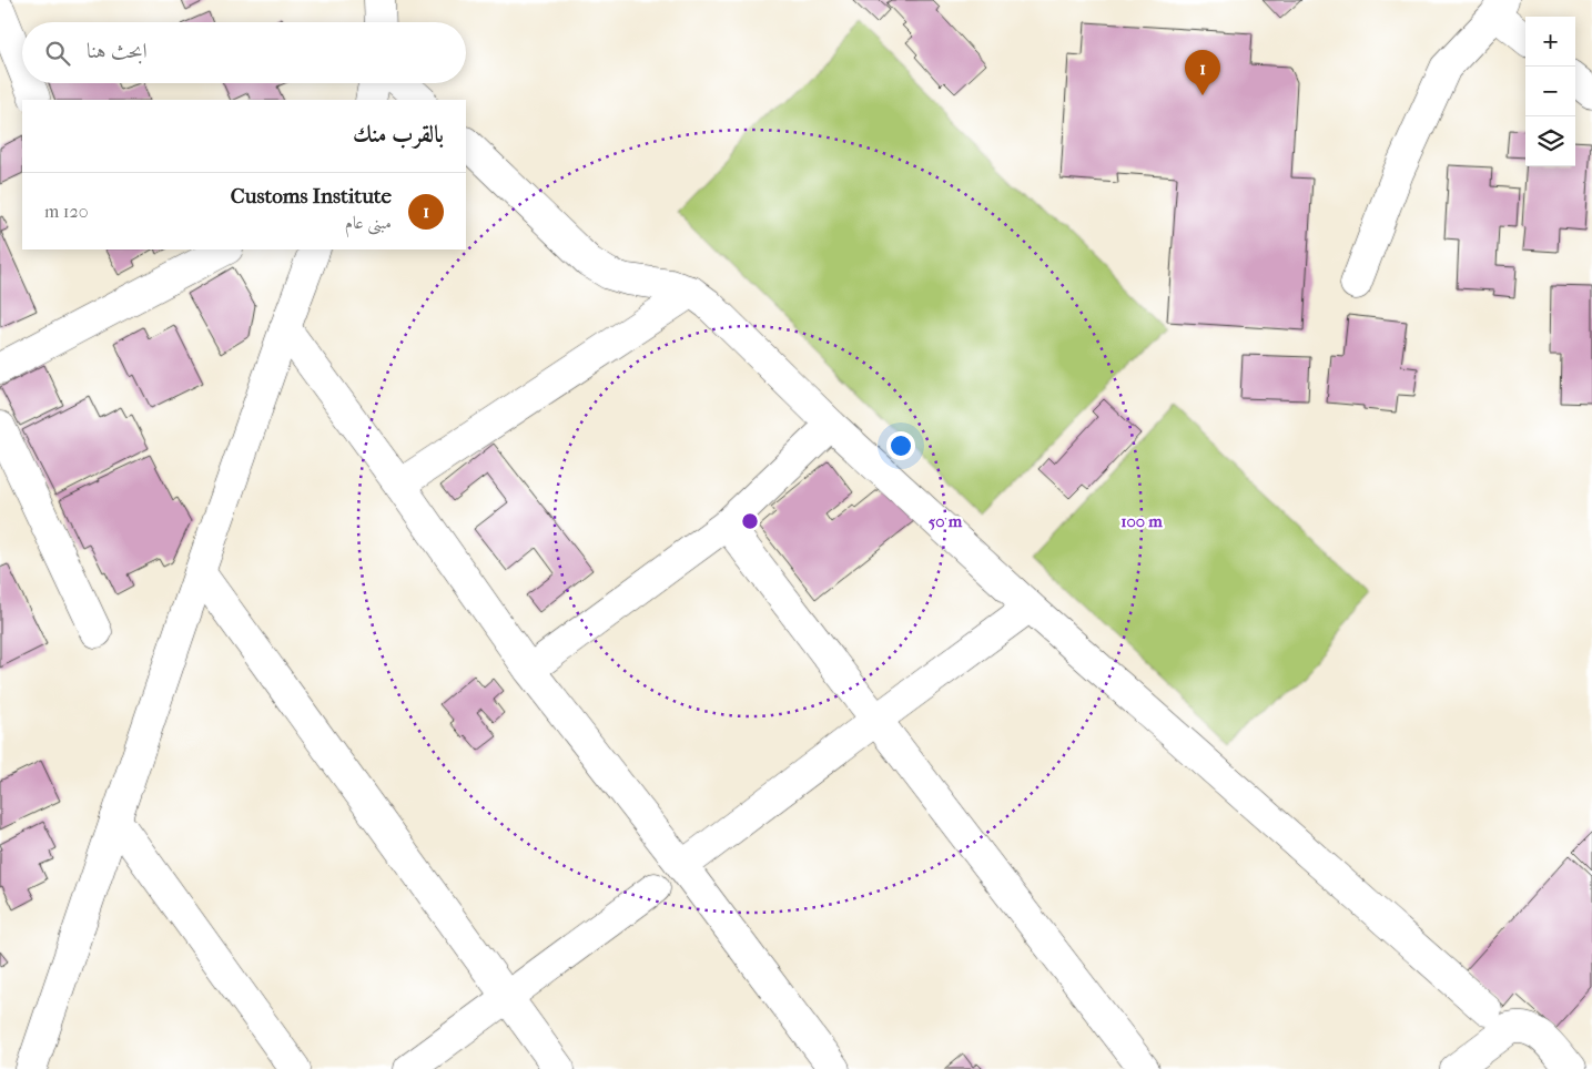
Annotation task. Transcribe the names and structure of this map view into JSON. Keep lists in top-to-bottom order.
{
  "page": {
    "map_buttons": ["+", "−"],
    "search": "ابحث هنا",
    "pins": "1",
    "heading": "بالقرب منك",
    "list": [
      {
        "mark": "1",
        "name": "Customs Institute",
        "note": "مبنى عام",
        "value": "120 m"
      }
    ]
  },
  "rings": ["50 m", "100 m"]
}
